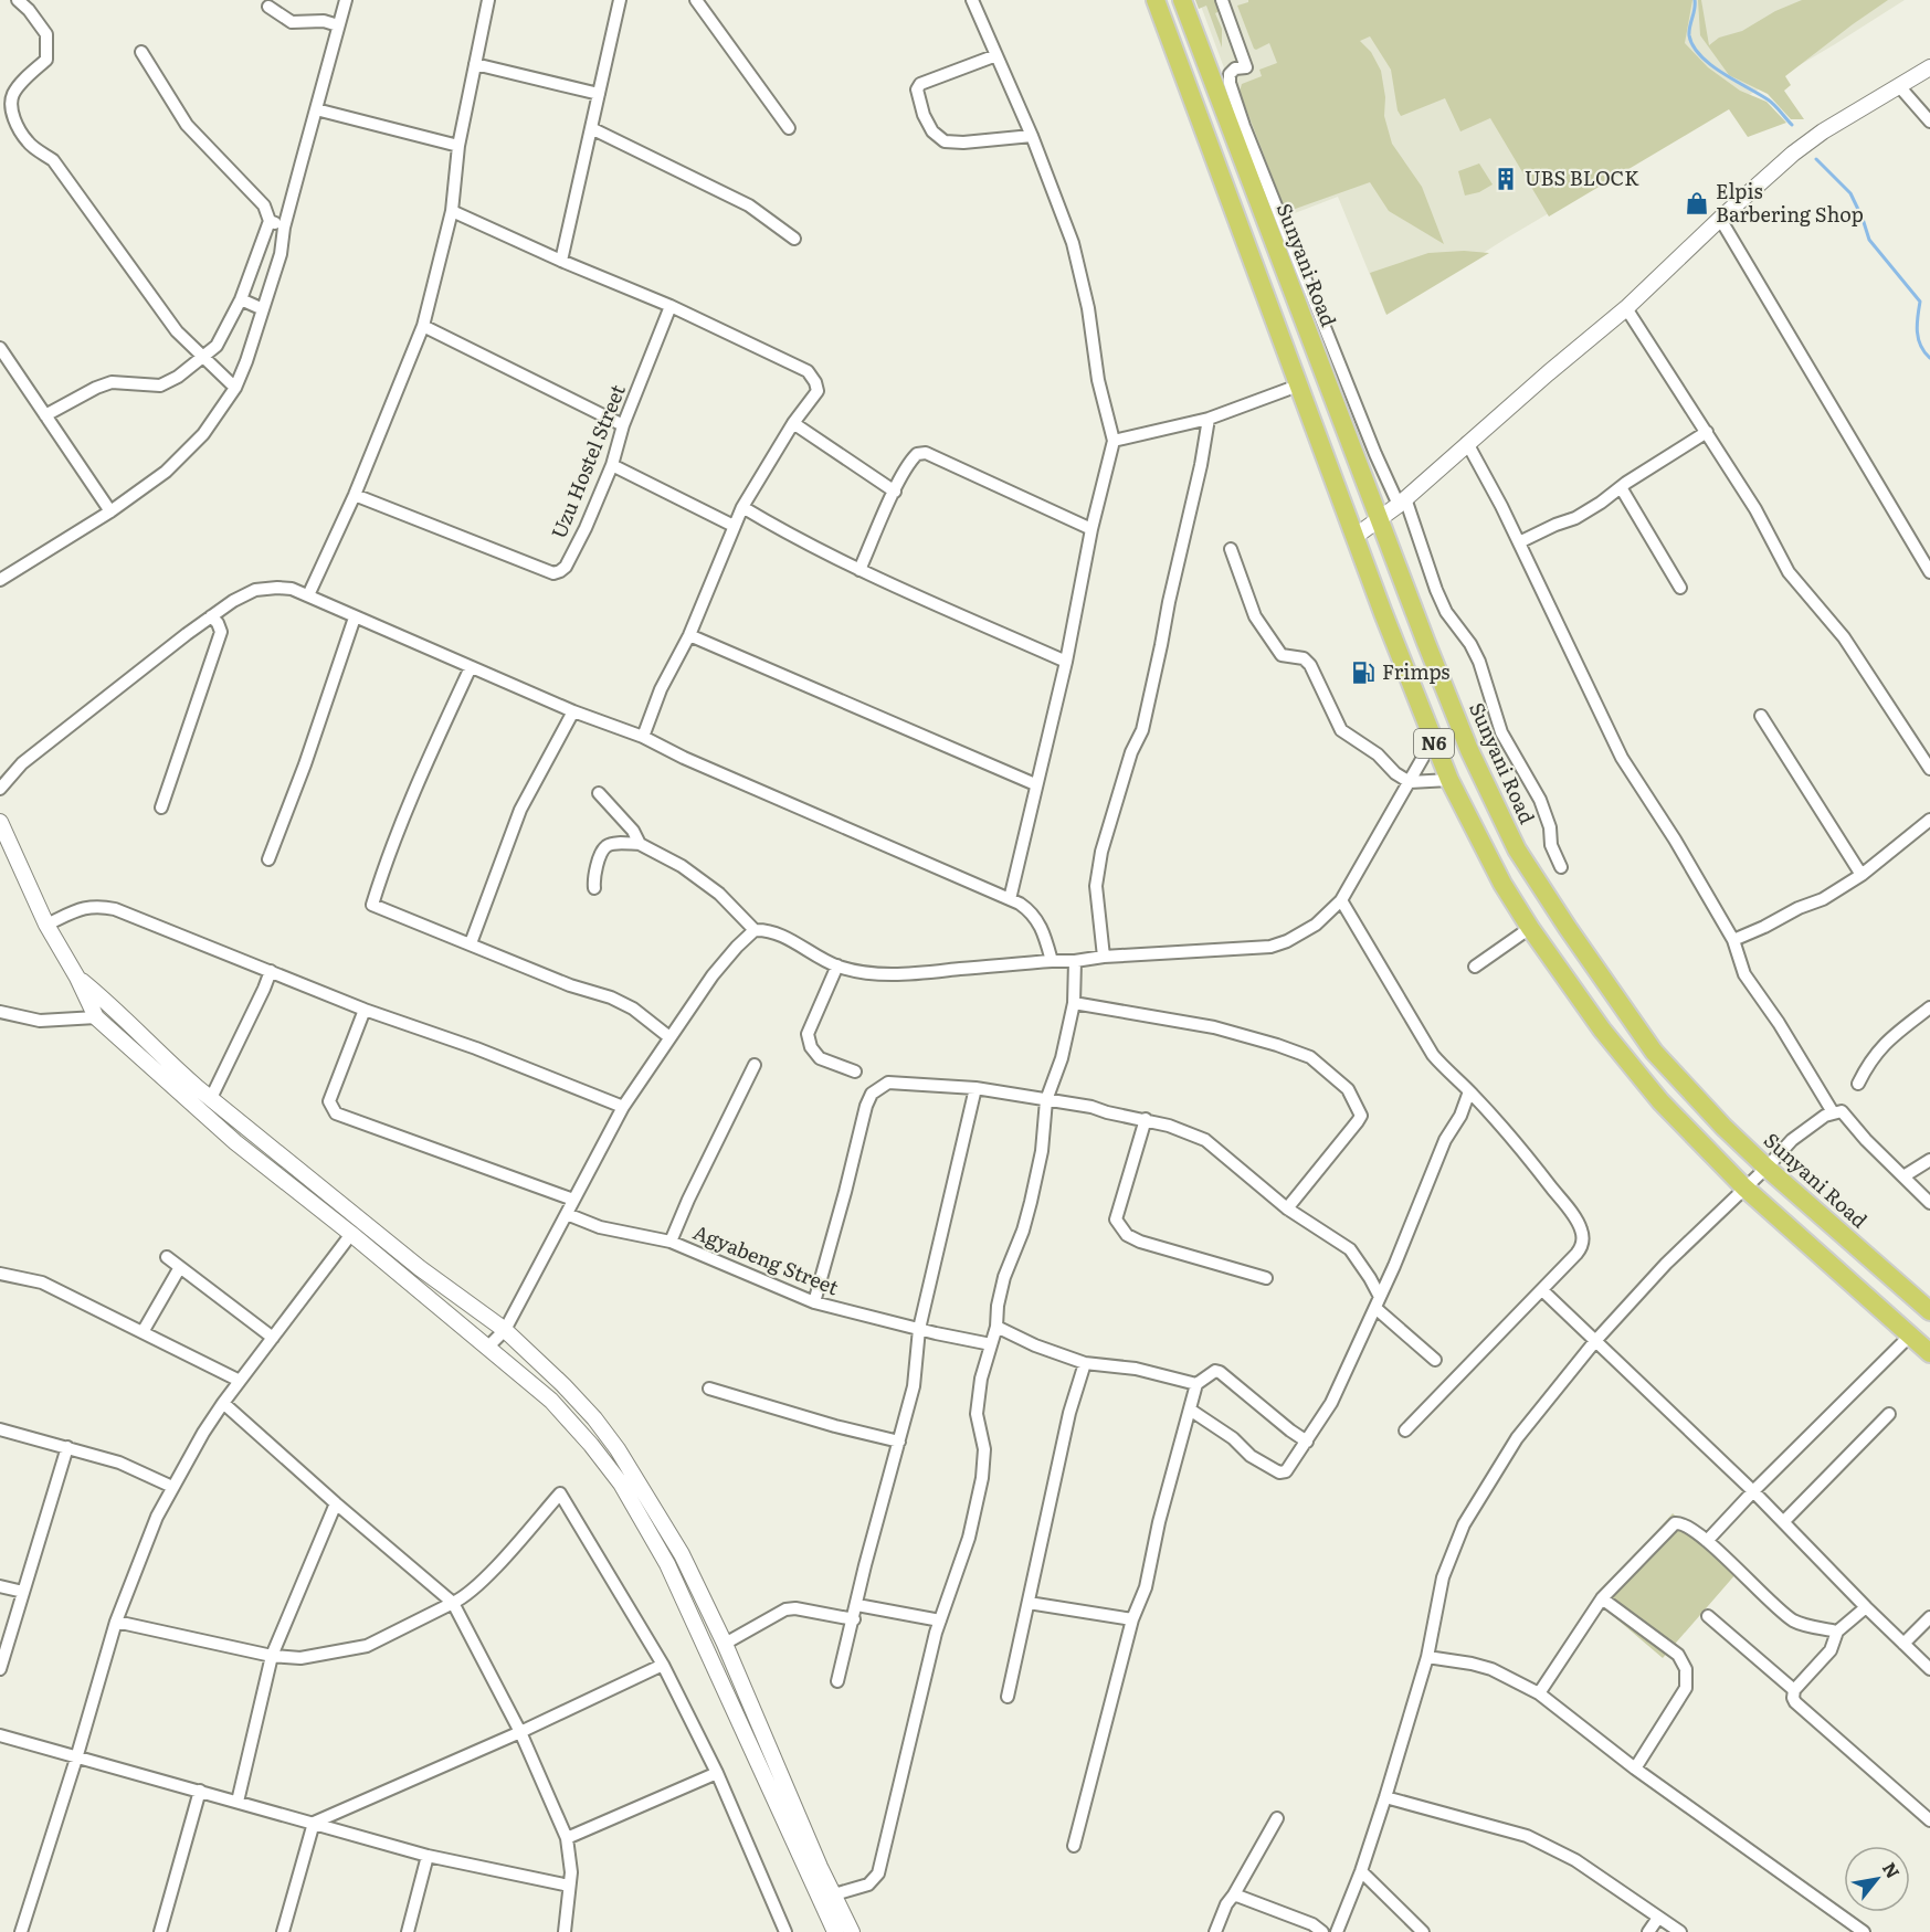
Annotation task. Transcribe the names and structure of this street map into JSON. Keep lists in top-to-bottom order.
{
  "streets": {
    "main road": ["Sunyani Road", "N6"],
    "street": ["Uzu Hostel Street", "Agyabeng Street"]
  },
  "places": {
    "building": ["UBS BLOCK"],
    "shop": ["Elpis Barbering Shop"],
    "fuel station": ["Frimps"]
  },
  "north": "top right"
}
